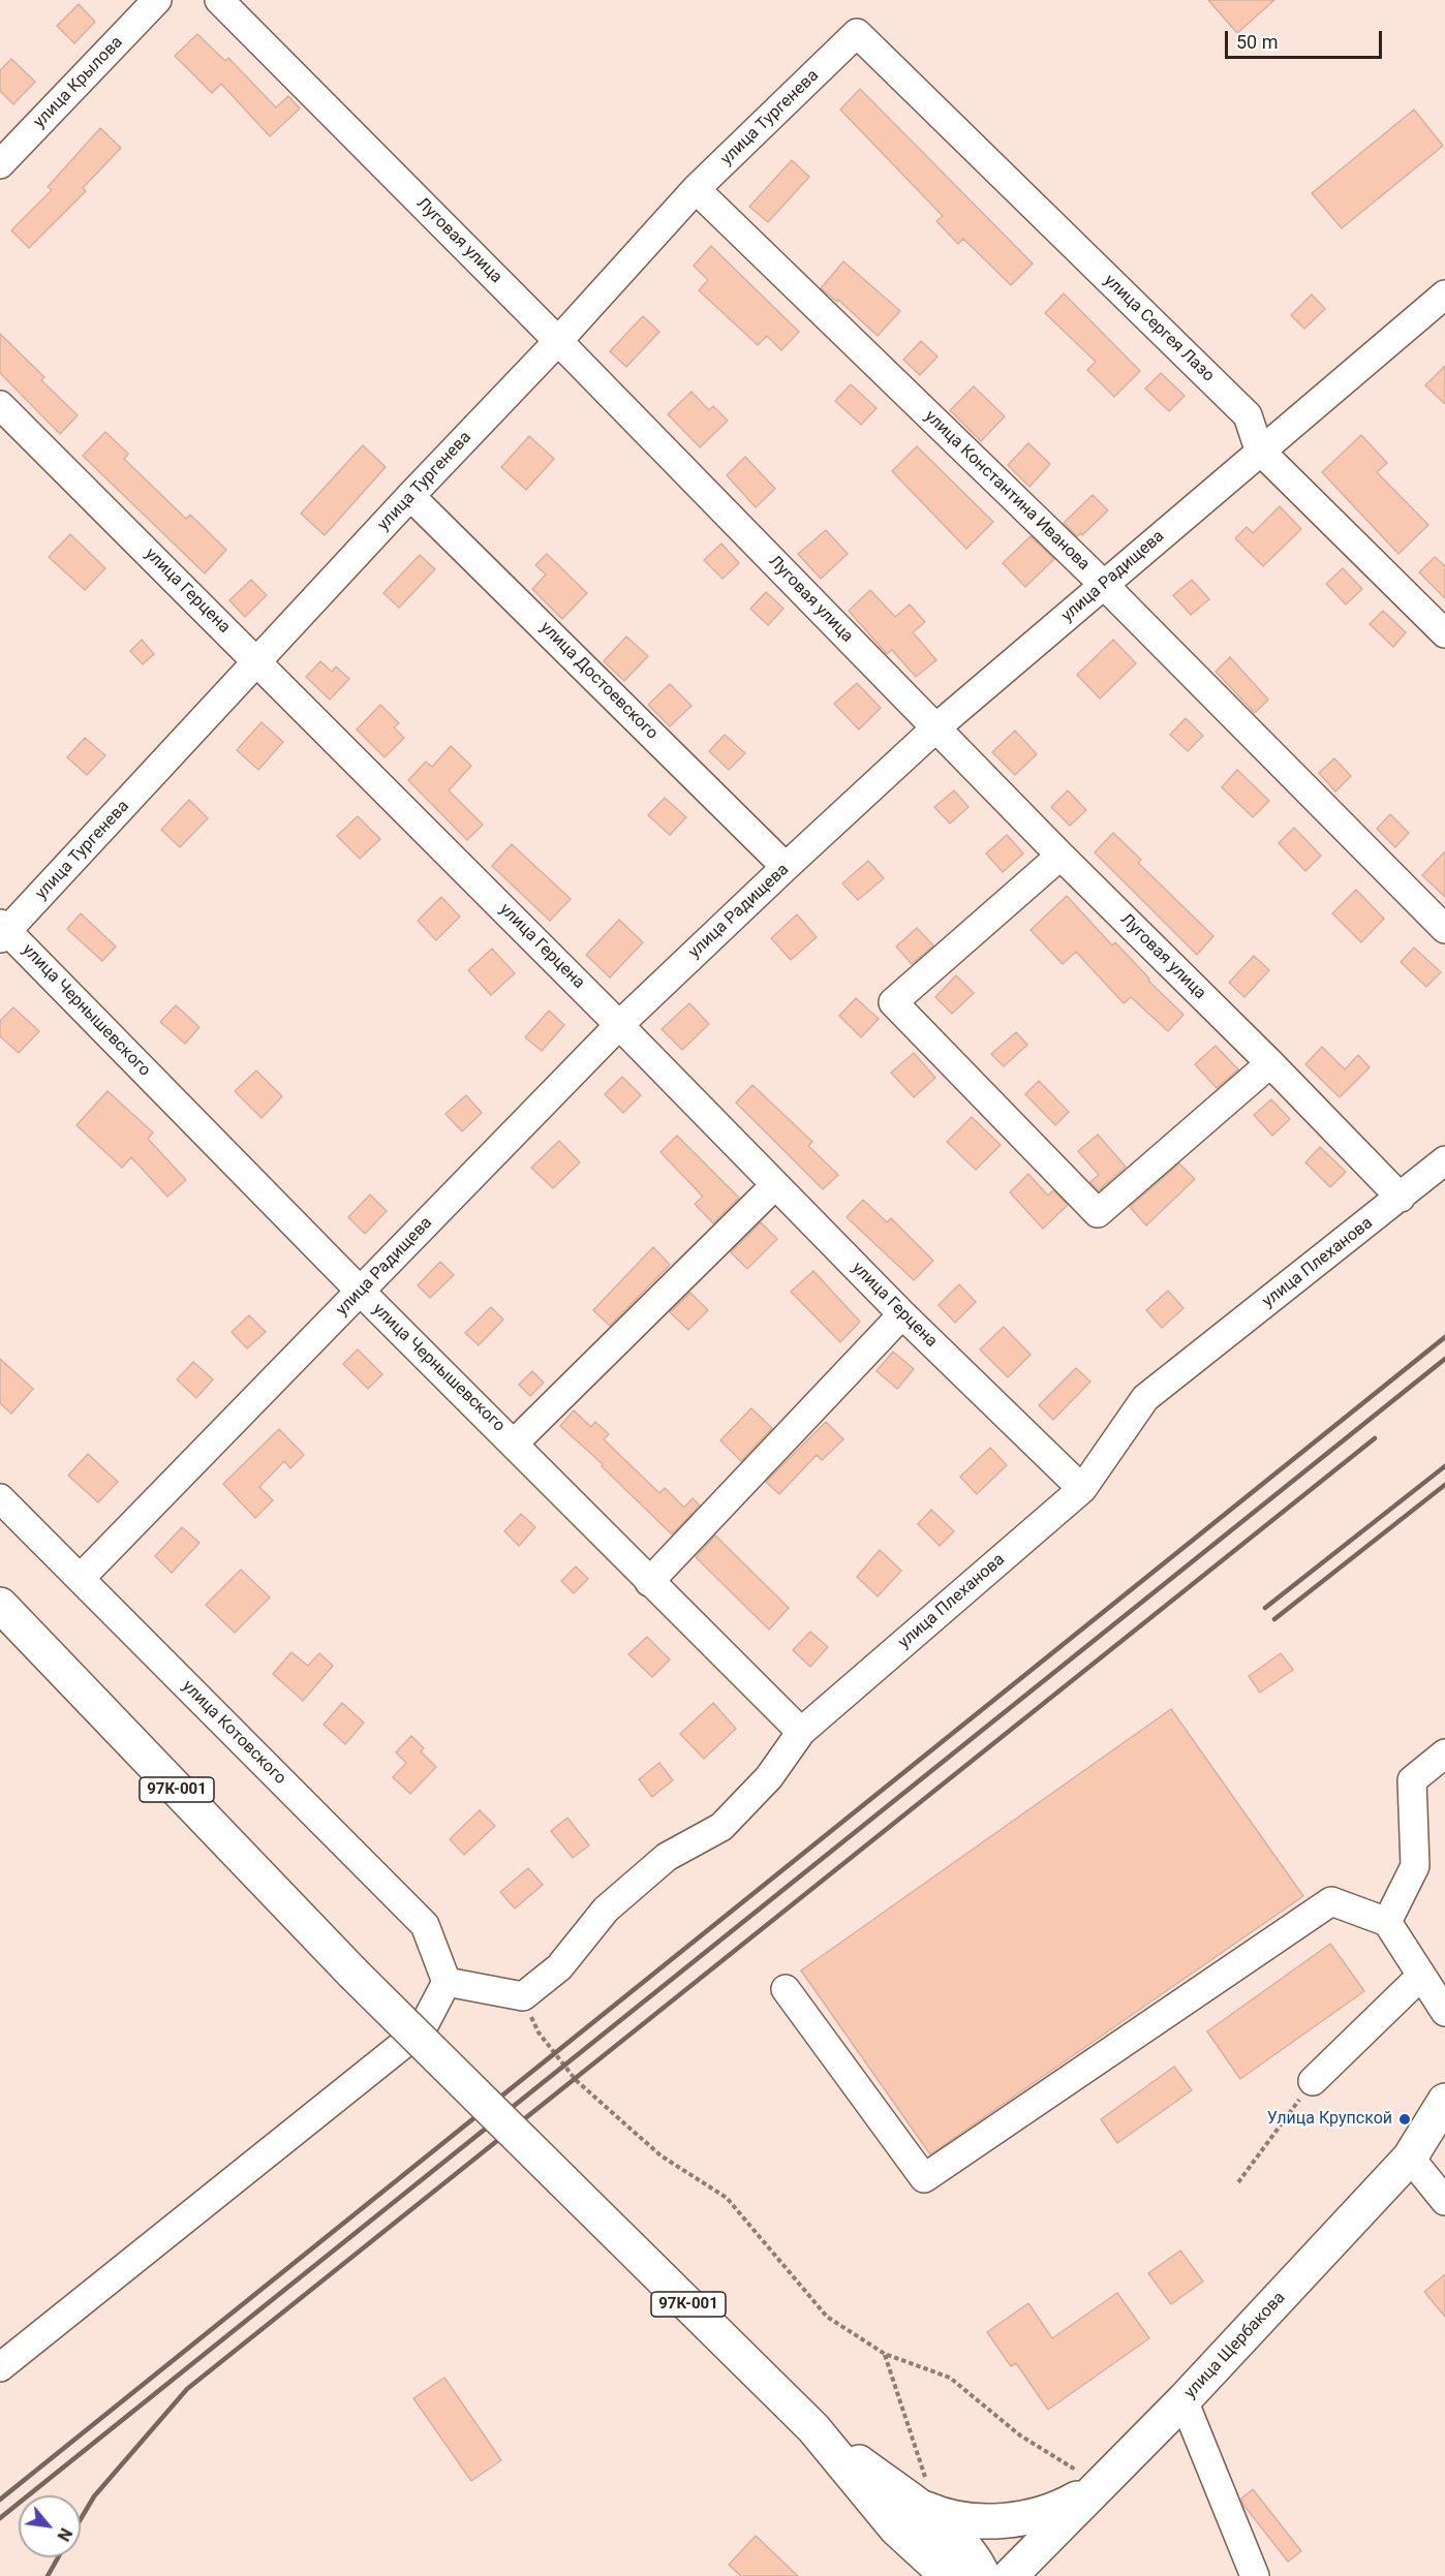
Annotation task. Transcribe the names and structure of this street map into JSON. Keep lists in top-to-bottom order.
{
  "streets": {
    "main road": ["97К-001", "улица Щербакова"],
    "street": [
      "улица Крылова",
      "улица Тургенева",
      "Луговая улица",
      "улица Сергея Лазо",
      "улица Константина Иванова",
      "улица Радищева",
      "улица Герцена",
      "улица Достоевского",
      "улица Чернышевского",
      "улица Плеханова",
      "улица Котовского"
    ]
  },
  "crossings": [
    ["улица Тургенева", "Луговая улица"],
    ["улица Тургенева", "улица Сергея Лазо"],
    ["улица Тургенева", "улица Константина Иванова"],
    ["улица Тургенева", "улица Герцена"],
    ["улица Тургенева", "улица Достоевского"],
    ["улица Тургенева", "улица Чернышевского"],
    ["Луговая улица", "улица Радищева"],
    ["Луговая улица", "улица Плеханова"],
    ["улица Сергея Лазо", "улица Радищева"],
    ["улица Константина Иванова", "улица Радищева"],
    ["улица Радищева", "улица Герцена"],
    ["улица Радищева", "улица Достоевского"],
    ["улица Радищева", "улица Чернышевского"],
    ["улица Радищева", "улица Котовского"],
    ["улица Герцена", "улица Плеханова"],
    ["улица Чернышевского", "улица Плеханова"]
  ],
  "places": ["Улица Крупской"],
  "scale_bar": "50 m",
  "north": "bottom right"
}
